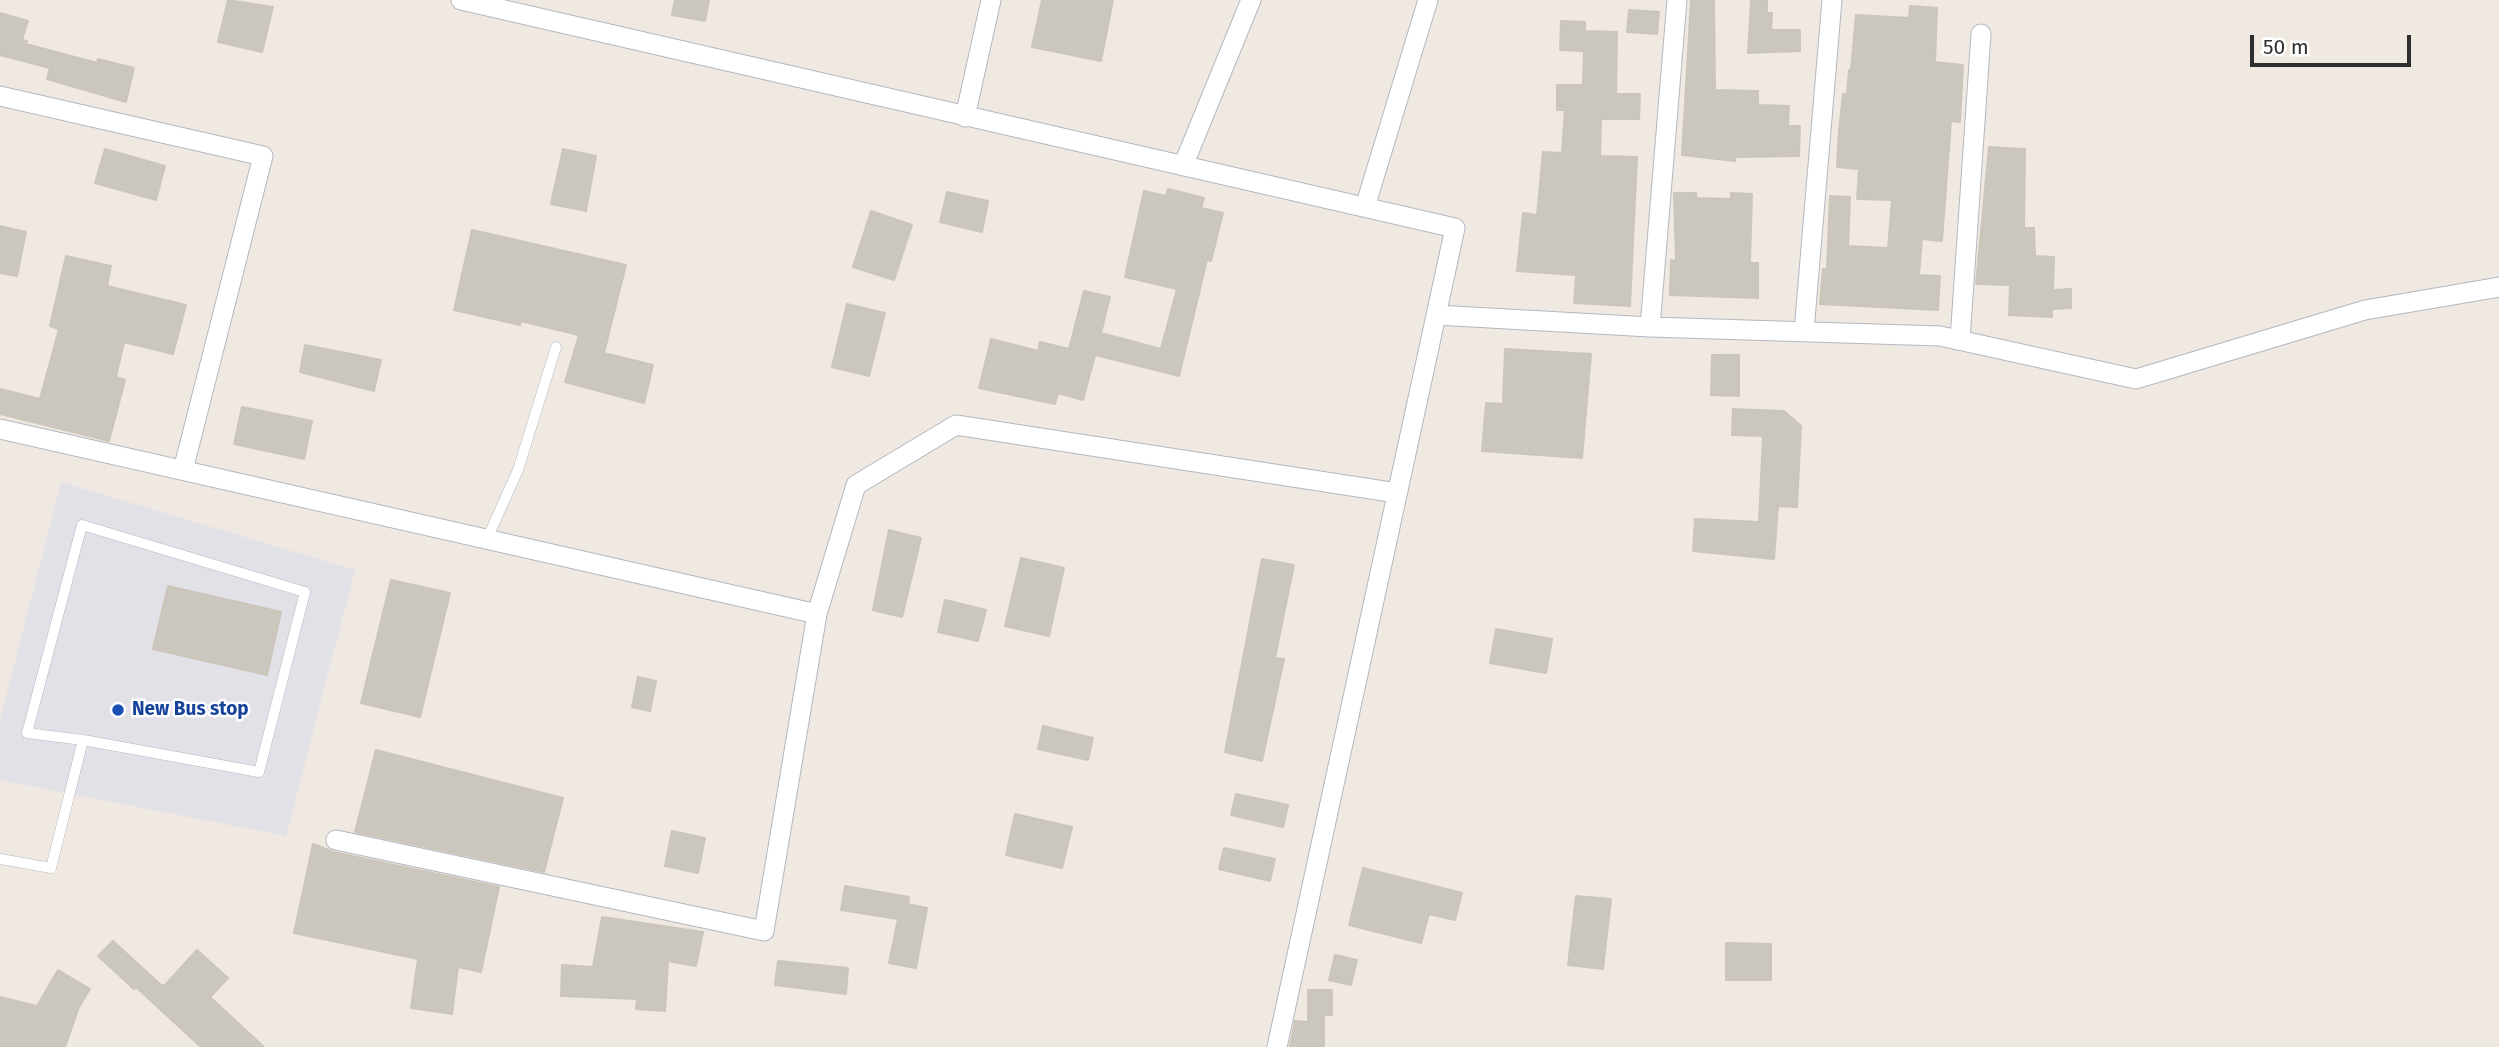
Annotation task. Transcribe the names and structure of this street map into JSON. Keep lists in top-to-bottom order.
{
  "places": ["New Bus stop"],
  "scale_bar": "50 m"
}
